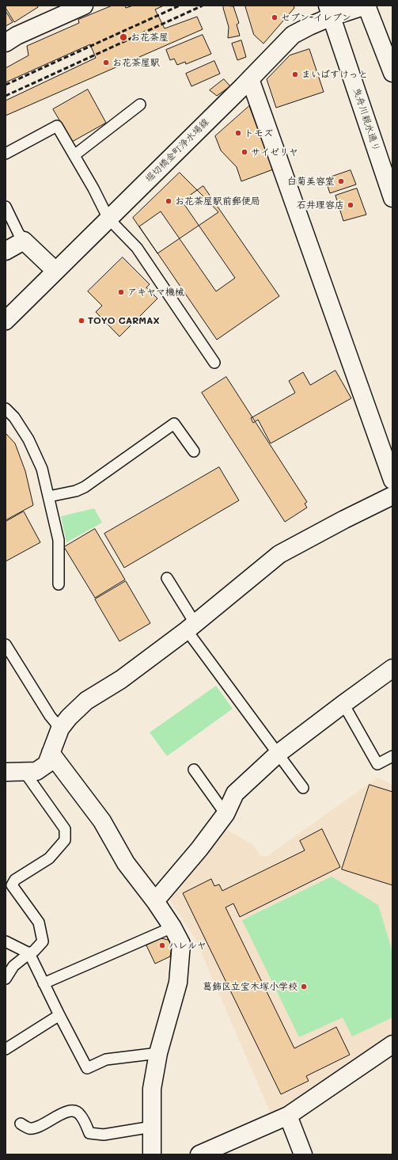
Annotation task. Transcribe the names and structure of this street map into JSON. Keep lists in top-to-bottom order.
{
  "streets": {
    "street": ["曳舟川親水通り", "堀切橋金町浄水場線"]
  },
  "crossings": [
    ["曳舟川親水通り", "堀切橋金町浄水場線"]
  ],
  "places": [
    "セブン-イレブン",
    "お花茶屋",
    "お花茶屋駅",
    "まいばすけっと",
    "トモズ",
    "サイゼリヤ",
    "白菊美容室",
    "お花茶屋駅前郵便局",
    "石井理容店",
    "アキヤマ機械",
    "TOYO CARMAX",
    "ハレルヤ",
    "葛飾区立宝木塚小学校"
  ]
}
